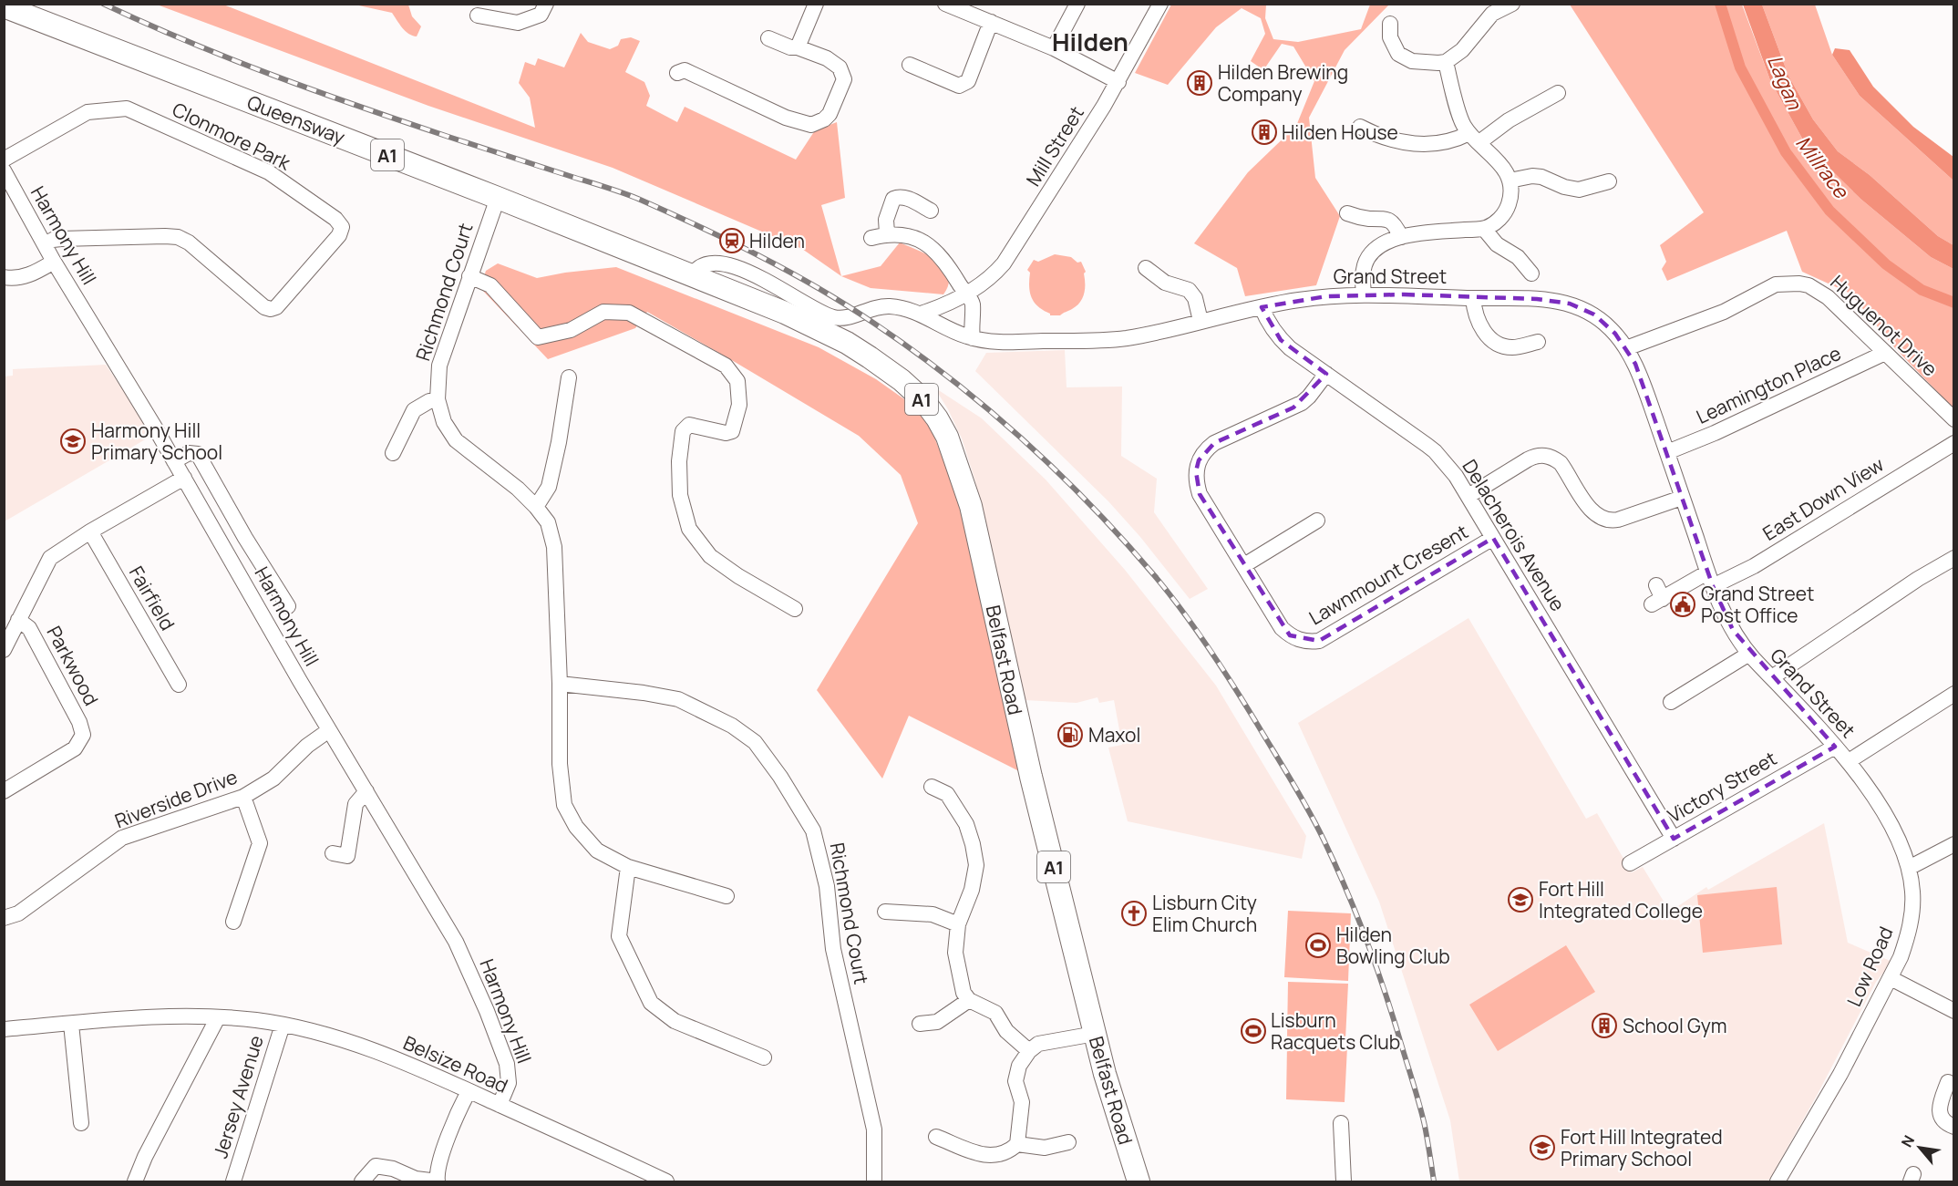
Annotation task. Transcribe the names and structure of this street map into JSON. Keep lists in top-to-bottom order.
{
  "streets": {
    "highway": ["Queensway", "A1", "Belfast Road"],
    "street": [
      "Clonmore Park",
      "Mill Street",
      "Harmony Hill",
      "Grand Street",
      "Richmond Court",
      "Huguenot Drive",
      "Leamington Place",
      "East Down View",
      "Delacherois Avenue",
      "Lawnmount Cresent",
      "Fairfield",
      "Parkwood",
      "Victory Street",
      "Riverside Drive",
      "Low Road",
      "Belsize Road",
      "Jersey Avenue"
    ]
  },
  "crossings": [
    ["Queensway", "Grand Street"],
    ["Queensway", "Richmond Court"],
    ["Queensway", "Belfast Road"],
    ["Clonmore Park", "Harmony Hill"],
    ["Mill Street", "Grand Street"],
    ["Harmony Hill", "Riverside Drive"],
    ["Harmony Hill", "Belsize Road"],
    ["Grand Street", "Huguenot Drive"],
    ["Grand Street", "Leamington Place"],
    ["Grand Street", "East Down View"],
    ["Grand Street", "Delacherois Avenue"],
    ["Grand Street", "Belfast Road"],
    ["Grand Street", "Victory Street"],
    ["Grand Street", "Low Road"],
    ["Huguenot Drive", "Leamington Place"],
    ["Delacherois Avenue", "Lawnmount Cresent"],
    ["Delacherois Avenue", "Victory Street"],
    ["Belsize Road", "Jersey Avenue"]
  ],
  "districts": ["Hilden"],
  "water": ["Lagan", "Millrace"],
  "places": {
    "building": ["Hilden Brewing Company", "Hilden House", "School Gym"],
    "station": ["Hilden"],
    "school or university": ["Harmony Hill Primary School", "Fort Hill Integrated College", "Fort Hill Integrated Primary School"],
    "public building": ["Grand Street Post Office"],
    "fuel station": ["Maxol"],
    "church": ["Lisburn City Elim Church"],
    "sports": ["Hilden Bowling Club", "Lisburn Racquets Club"]
  },
  "north": "top left"
}
